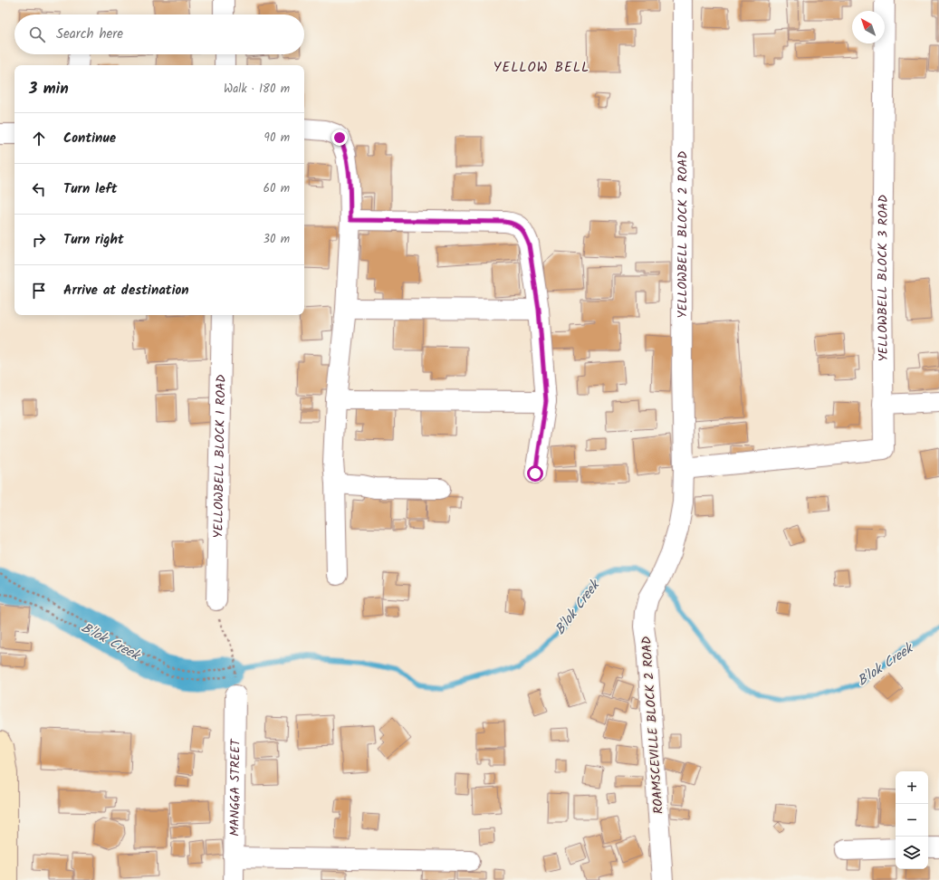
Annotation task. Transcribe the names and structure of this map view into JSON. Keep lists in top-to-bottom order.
{
  "streets": {
    "street": [
      "YELLOWBELL BLOCK 2 ROAD",
      "YELLOWBELL BLOCK 3 ROAD",
      "YELLOWBELL BLOCK 1 ROAD",
      "ROAMSCEVILLE BLOCK 2 ROAD",
      "MANGGA STREET"
    ]
  },
  "crossings": [
    ["YELLOWBELL BLOCK 2 ROAD", "YELLOWBELL BLOCK 3 ROAD"],
    ["YELLOWBELL BLOCK 2 ROAD", "ROAMSCEVILLE BLOCK 2 ROAD"]
  ],
  "districts": ["YELLOW BELL"],
  "water": ["B'lok Creek"],
  "north": "top left",
  "page": {
    "search": "Search here",
    "heading": ["3 min", "Walk · 180 m"],
    "list": [
      ["Continue", "90 m"],
      ["Turn left", "60 m"],
      ["Turn right", "30 m"],
      "Arrive at destination"
    ],
    "map_buttons": ["+", "−"]
  }
}
